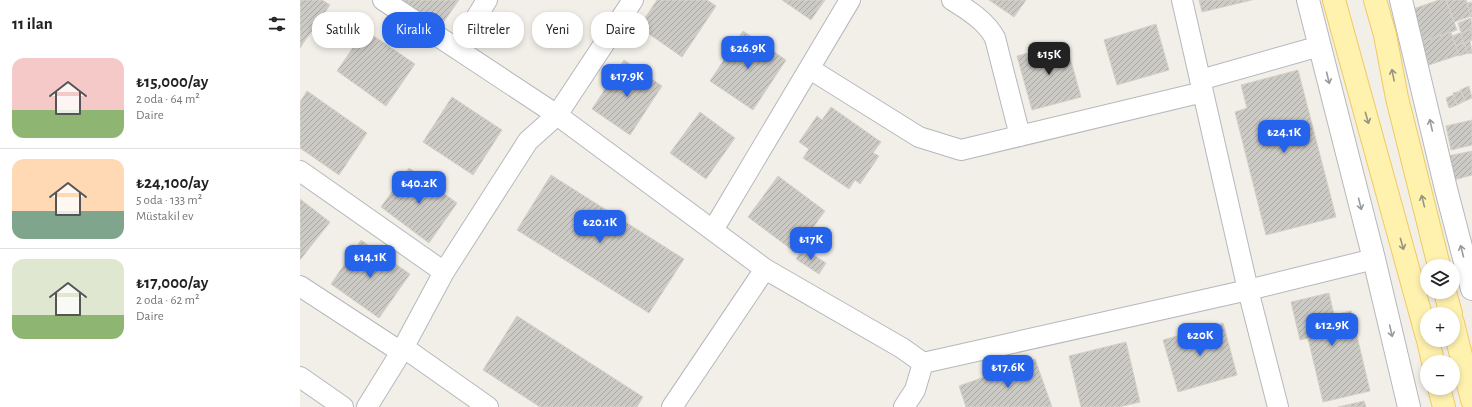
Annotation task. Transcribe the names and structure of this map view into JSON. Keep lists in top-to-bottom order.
{
  "page": {
    "heading": "11 ilan",
    "chip": [
      "Satılık",
      "Kiralık",
      "Filtreler",
      "Yeni",
      "Daire"
    ],
    "price": [
      "₺26.9K",
      "₺15K",
      "₺17.9K",
      "₺24.1K",
      "₺40.2K",
      "₺20.1K",
      "₺17K",
      "₺14.1K",
      "₺12.9K",
      "₺20K",
      "₺17.6K"
    ],
    "list": [
      {
        "name": "₺15,000/ay",
        "note": "2 oda · 64 m² · Daire"
      },
      {
        "name": "₺24,100/ay",
        "note": "5 oda · 133 m² · Müstakil ev"
      },
      {
        "name": "₺17,000/ay",
        "note": "2 oda · 62 m² · Daire"
      }
    ],
    "map_buttons": ["+", "−"]
  }
}
